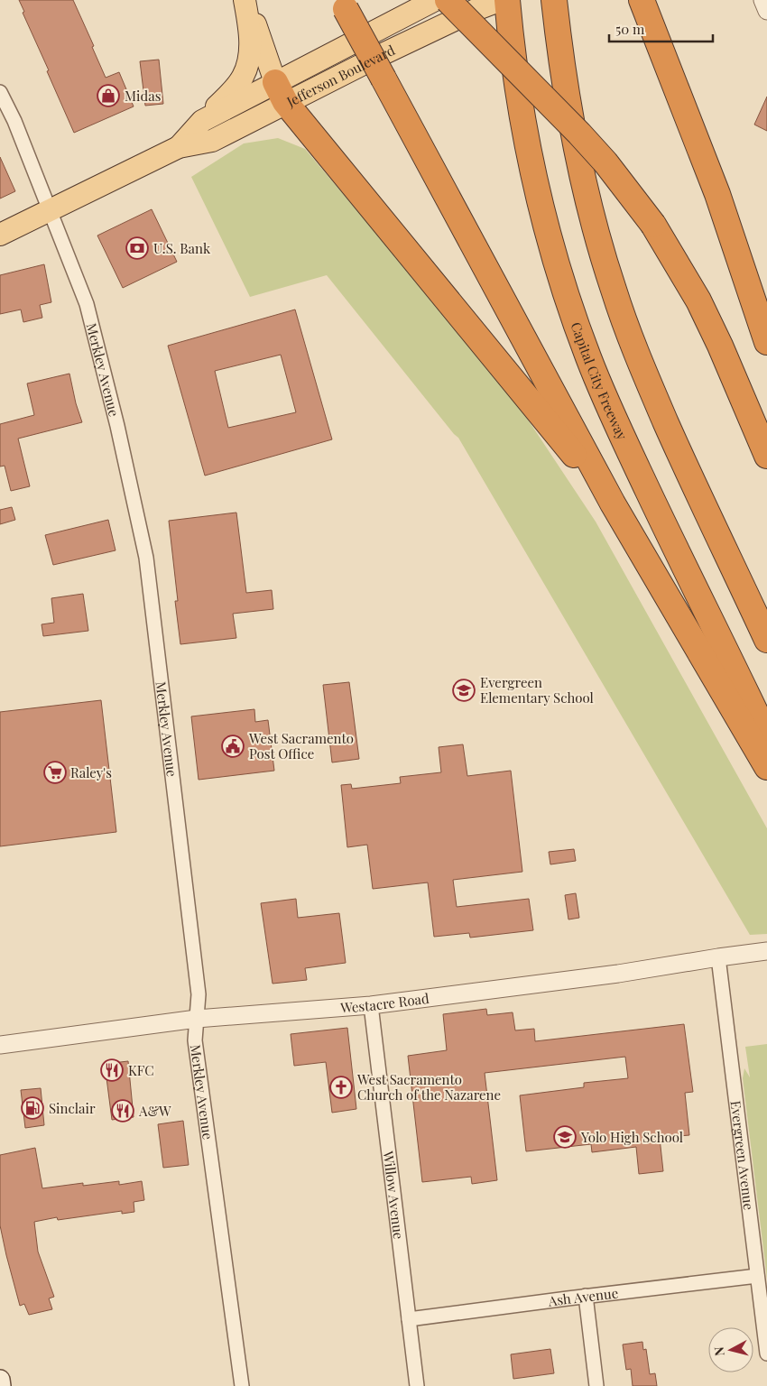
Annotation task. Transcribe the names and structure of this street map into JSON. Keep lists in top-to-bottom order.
{
  "streets": {
    "highway": ["Capital City Freeway"],
    "main road": ["Jefferson Boulevard"],
    "street": [
      "Merkley Avenue",
      "Westacre Road",
      "Evergreen Avenue",
      "Willow Avenue",
      "Ash Avenue"
    ]
  },
  "crossings": [
    ["Jefferson Boulevard", "Merkley Avenue"],
    ["Merkley Avenue", "Westacre Road"],
    ["Westacre Road", "Evergreen Avenue"],
    ["Westacre Road", "Willow Avenue"],
    ["Evergreen Avenue", "Ash Avenue"],
    ["Willow Avenue", "Ash Avenue"]
  ],
  "places": {
    "shop": ["Midas"],
    "bank": ["U.S. Bank"],
    "school or university": ["Evergreen Elementary School", "Yolo High School"],
    "public building": ["West Sacramento Post Office"],
    "supermarket": ["Raley's"],
    "restaurant": ["KFC", "A&W"],
    "church": ["West Sacramento Church of the Nazarene"],
    "fuel station": ["Sinclair"]
  },
  "scale_bar": "50 m",
  "north": "left"
}
